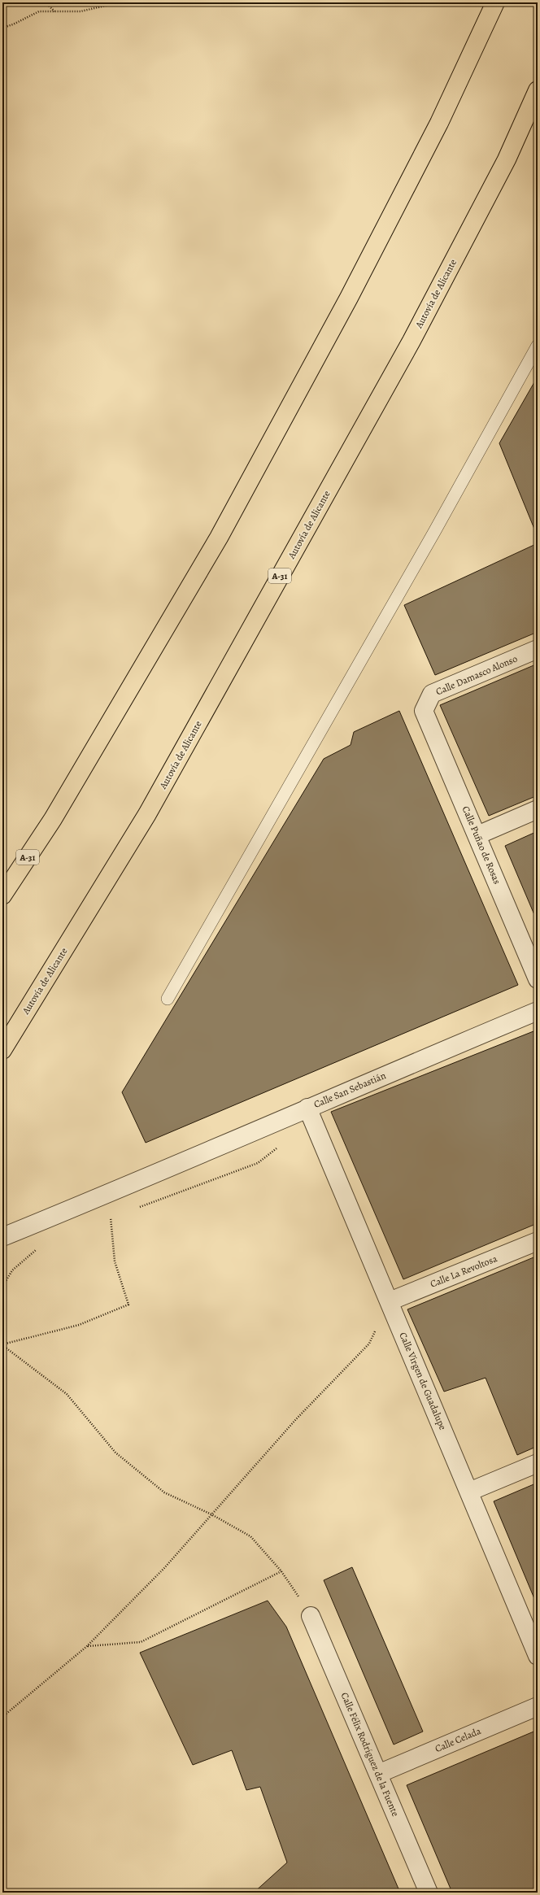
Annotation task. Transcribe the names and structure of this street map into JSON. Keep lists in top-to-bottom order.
{
  "streets": {
    "highway": ["Autovía de Alicante", "A-31"],
    "street": [
      "Calle Damasco Alonso",
      "Calle Puñao de Rosas",
      "Calle San Sebastián",
      "Calle La Revoltosa",
      "Calle Virgen de Guadalupe",
      "Calle Celada",
      "Calle Félix Rodríguez de la Fuente"
    ]
  },
  "crossings": [
    ["Calle Damasco Alonso", "Calle Puñao de Rosas"],
    ["Calle San Sebastián", "Calle Virgen de Guadalupe"],
    ["Calle La Revoltosa", "Calle Virgen de Guadalupe"],
    ["Calle Celada", "Calle Félix Rodríguez de la Fuente"]
  ]
}
